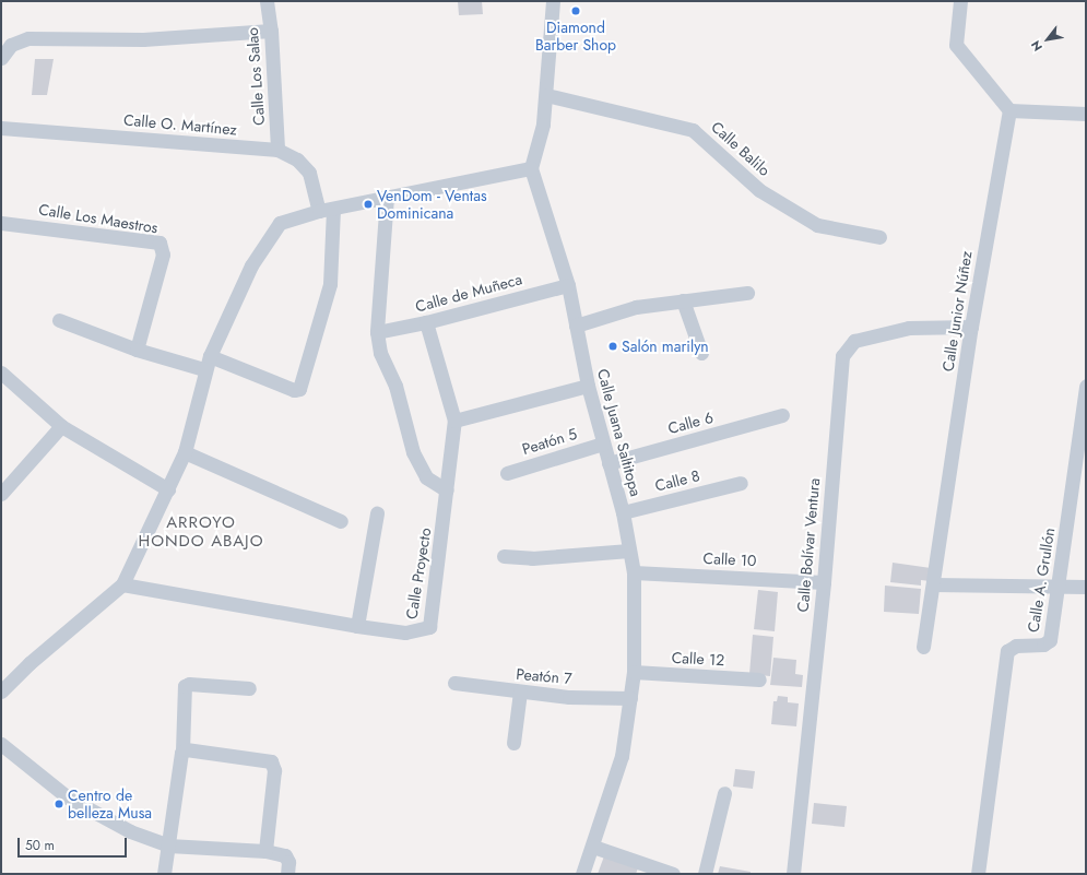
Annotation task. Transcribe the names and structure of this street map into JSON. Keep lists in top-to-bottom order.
{
  "streets": {
    "street": [
      "Calle Los Salao",
      "Calle O. Martínez",
      "Calle Balilo",
      "Calle Los Maestros",
      "Calle de Muñeca",
      "Calle Junior Núñez",
      "Calle 6",
      "Calle Juana Saltitopa",
      "Peatón 5",
      "Calle 8",
      "Calle Bolívar Ventura",
      "Calle 10",
      "Calle Proyecto",
      "Calle A. Grullón",
      "Calle 12",
      "Peatón 7"
    ]
  },
  "crossings": [
    ["Calle Los Salao", "Calle O. Martínez"],
    ["Calle de Muñeca", "Calle Juana Saltitopa"],
    ["Calle de Muñeca", "Calle Proyecto"],
    ["Calle Junior Núñez", "Calle Bolívar Ventura"],
    ["Calle 6", "Calle Juana Saltitopa"],
    ["Calle Juana Saltitopa", "Peatón 5"],
    ["Calle Juana Saltitopa", "Calle 8"],
    ["Calle Juana Saltitopa", "Calle 10"],
    ["Calle Juana Saltitopa", "Calle 12"],
    ["Calle Juana Saltitopa", "Peatón 7"],
    ["Calle Bolívar Ventura", "Calle 10"]
  ],
  "districts": ["ARROYO HONDO ABAJO"],
  "places": [
    "Diamond Barber Shop",
    "VenDom - Ventas Dominicana",
    "Salón marilyn",
    "Centro de belleza Musa"
  ],
  "scale_bar": "50 m",
  "north": "bottom left"
}
